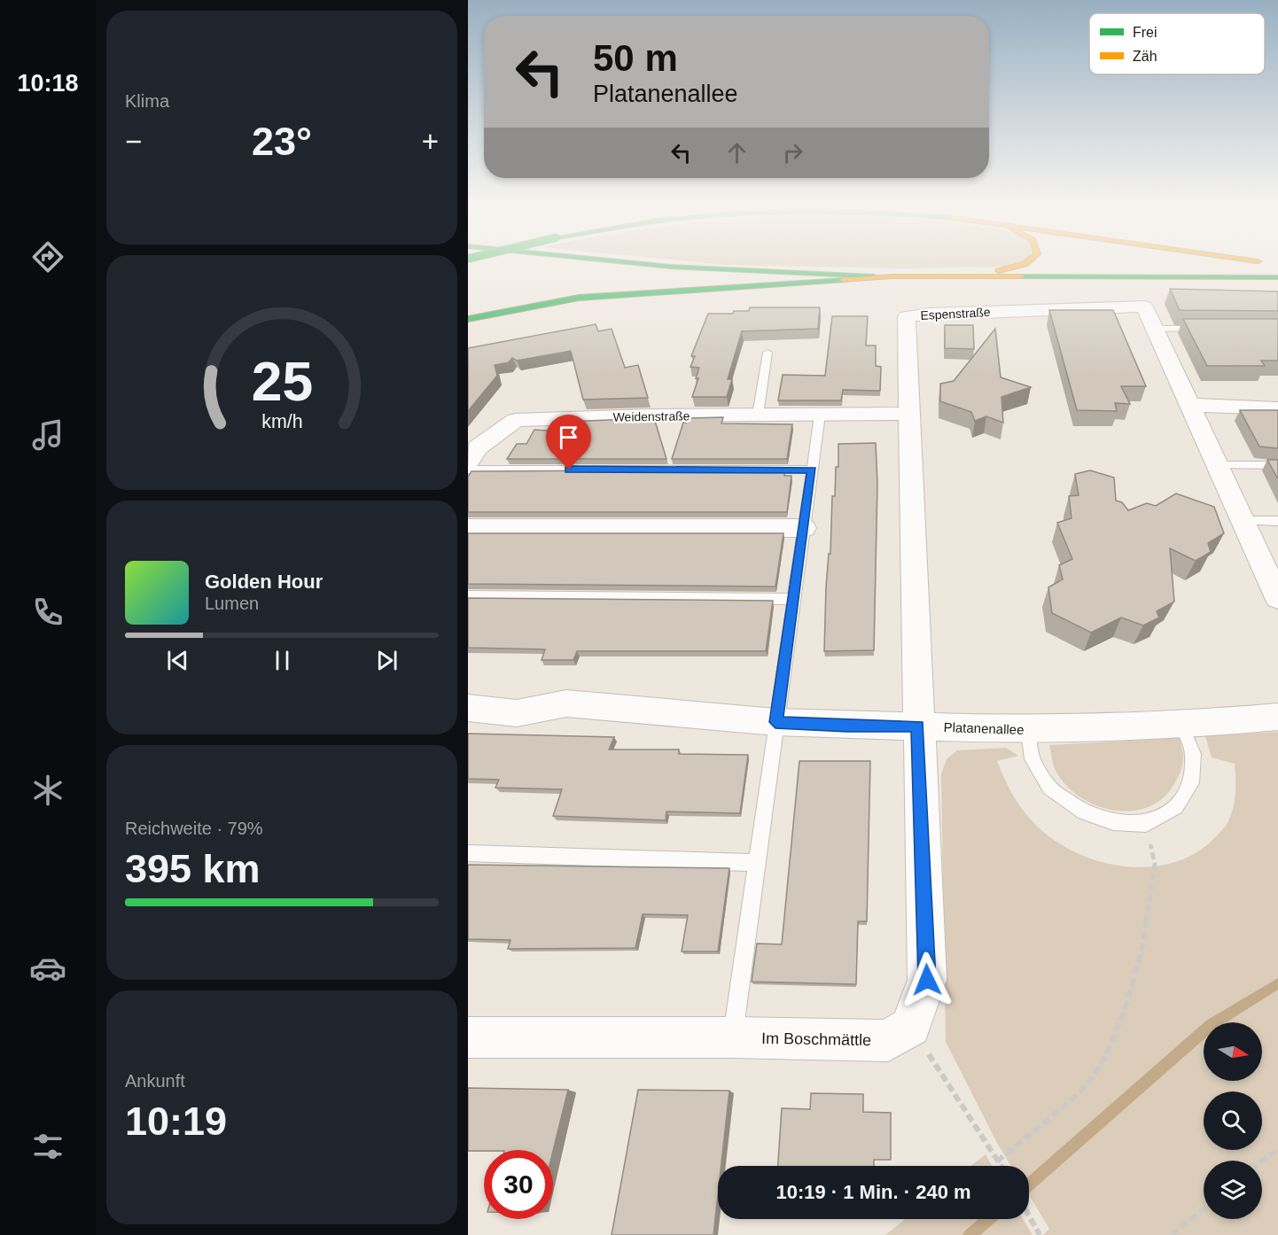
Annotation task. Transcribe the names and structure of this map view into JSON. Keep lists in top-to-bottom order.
{
  "streets": {
    "street": [
      "Espenstraße",
      "Weidenstraße",
      "Platanenallee",
      "Im Boschmättle"
    ]
  },
  "crossings": [
    ["Espenstraße", "Weidenstraße"],
    ["Espenstraße", "Platanenallee"]
  ],
  "legend": ["Frei", "Zäh"],
  "north": "right",
  "page": {
    "tabs": "10:18",
    "tile": [
      "Klima",
      ["Reichweite · 79%", "395 km"],
      ["Ankunft", "10:19"]
    ],
    "turn": ["50 m", "Platanenallee"],
    "heat": ["−", "23°", "+"],
    "song": ["Golden Hour", "Lumen"],
    "limit": "30",
    "trip": "10:19 · 1 Min. · 240 m",
    "gauge": ["25", "km/h"]
  }
}
